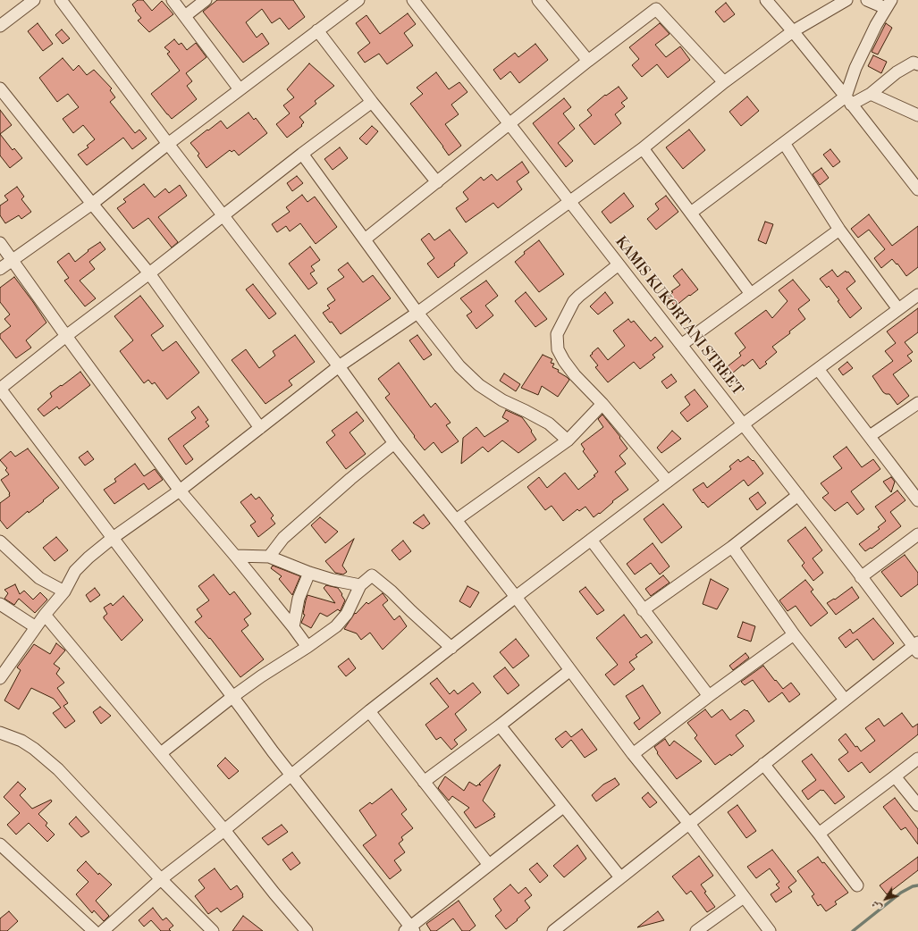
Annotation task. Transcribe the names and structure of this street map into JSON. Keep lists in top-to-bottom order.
{
  "streets": {
    "street": ["KAMIS KUKORTANI STREET"]
  },
  "north": "bottom left"
}
